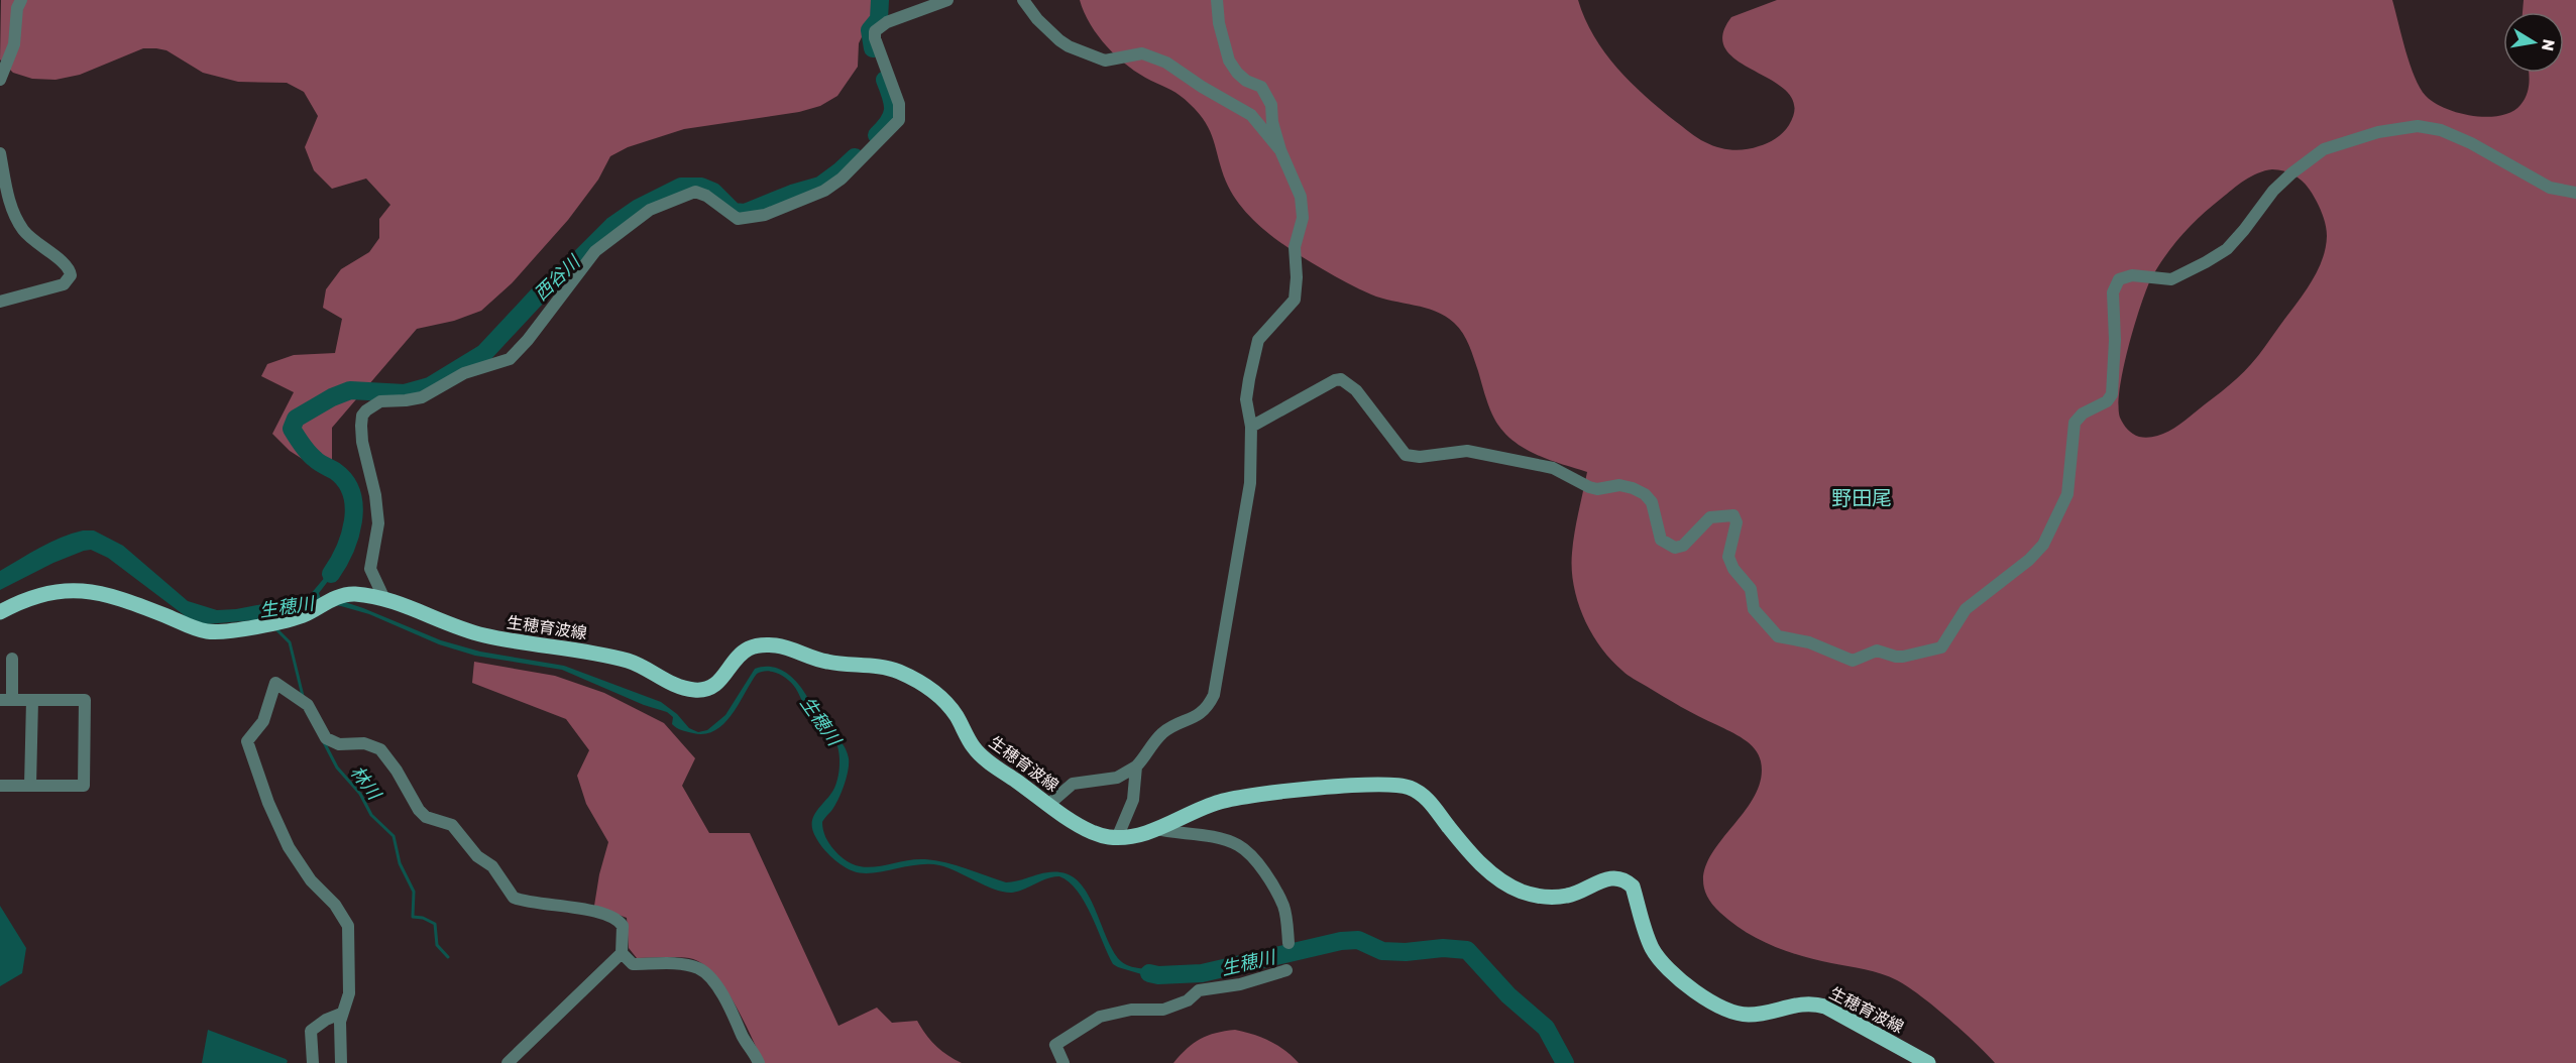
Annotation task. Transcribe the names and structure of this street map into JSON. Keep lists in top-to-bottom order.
{
  "streets": {
    "main road": ["生穂育波線"]
  },
  "districts": ["野田尾"],
  "water": ["西谷川", "生穂川", "林川"],
  "north": "right"
}
